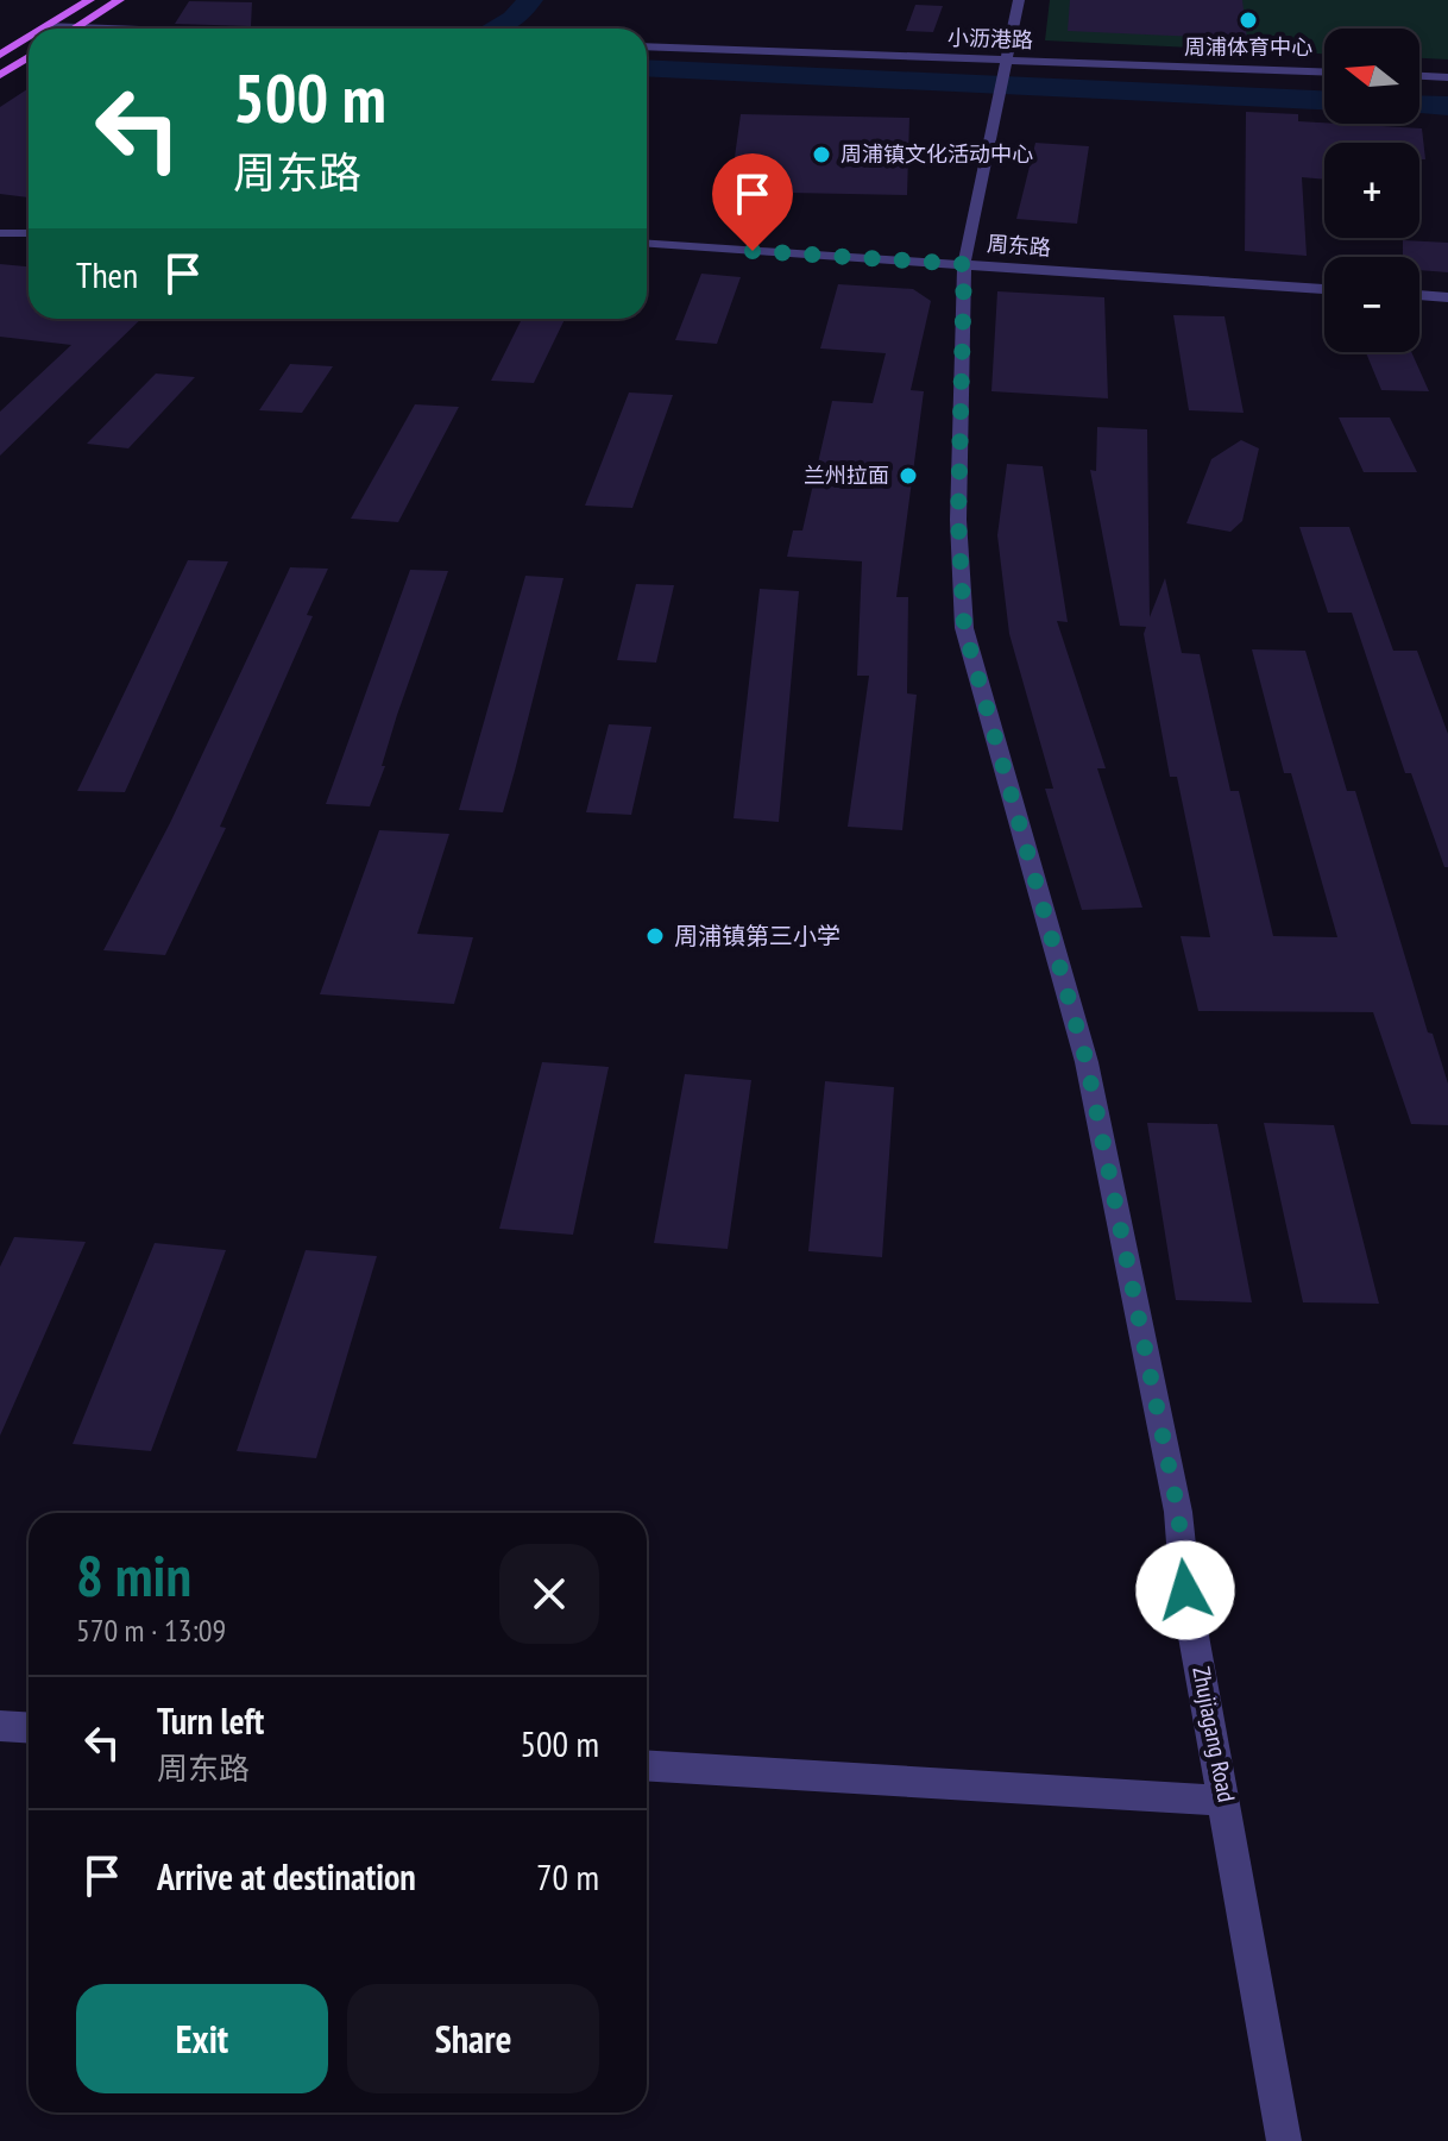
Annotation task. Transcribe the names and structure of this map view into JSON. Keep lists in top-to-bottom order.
{
  "streets": {
    "street": ["小沥港路", "周东路", "Zhujiagang Road"]
  },
  "crossings": [
    ["小沥港路", "Zhujiagang Road"],
    ["周东路", "Zhujiagang Road"]
  ],
  "places": [
    "周浦体育中心",
    "周浦镇文化活动中心",
    "兰州拉面",
    "周浦镇第三小学"
  ],
  "north": "left",
  "page": {
    "map_buttons": ["+", "−"],
    "turn": ["500 m", "周东路"],
    "then": "Then",
    "heading": ["8 min", "570 m · 13:09"],
    "list": [
      {
        "name": "Turn left",
        "note": "周东路",
        "value": "500 m"
      },
      {
        "name": "Arrive at destination",
        "value": "70 m"
      }
    ],
    "buttons": ["Exit", "Share"]
  }
}
